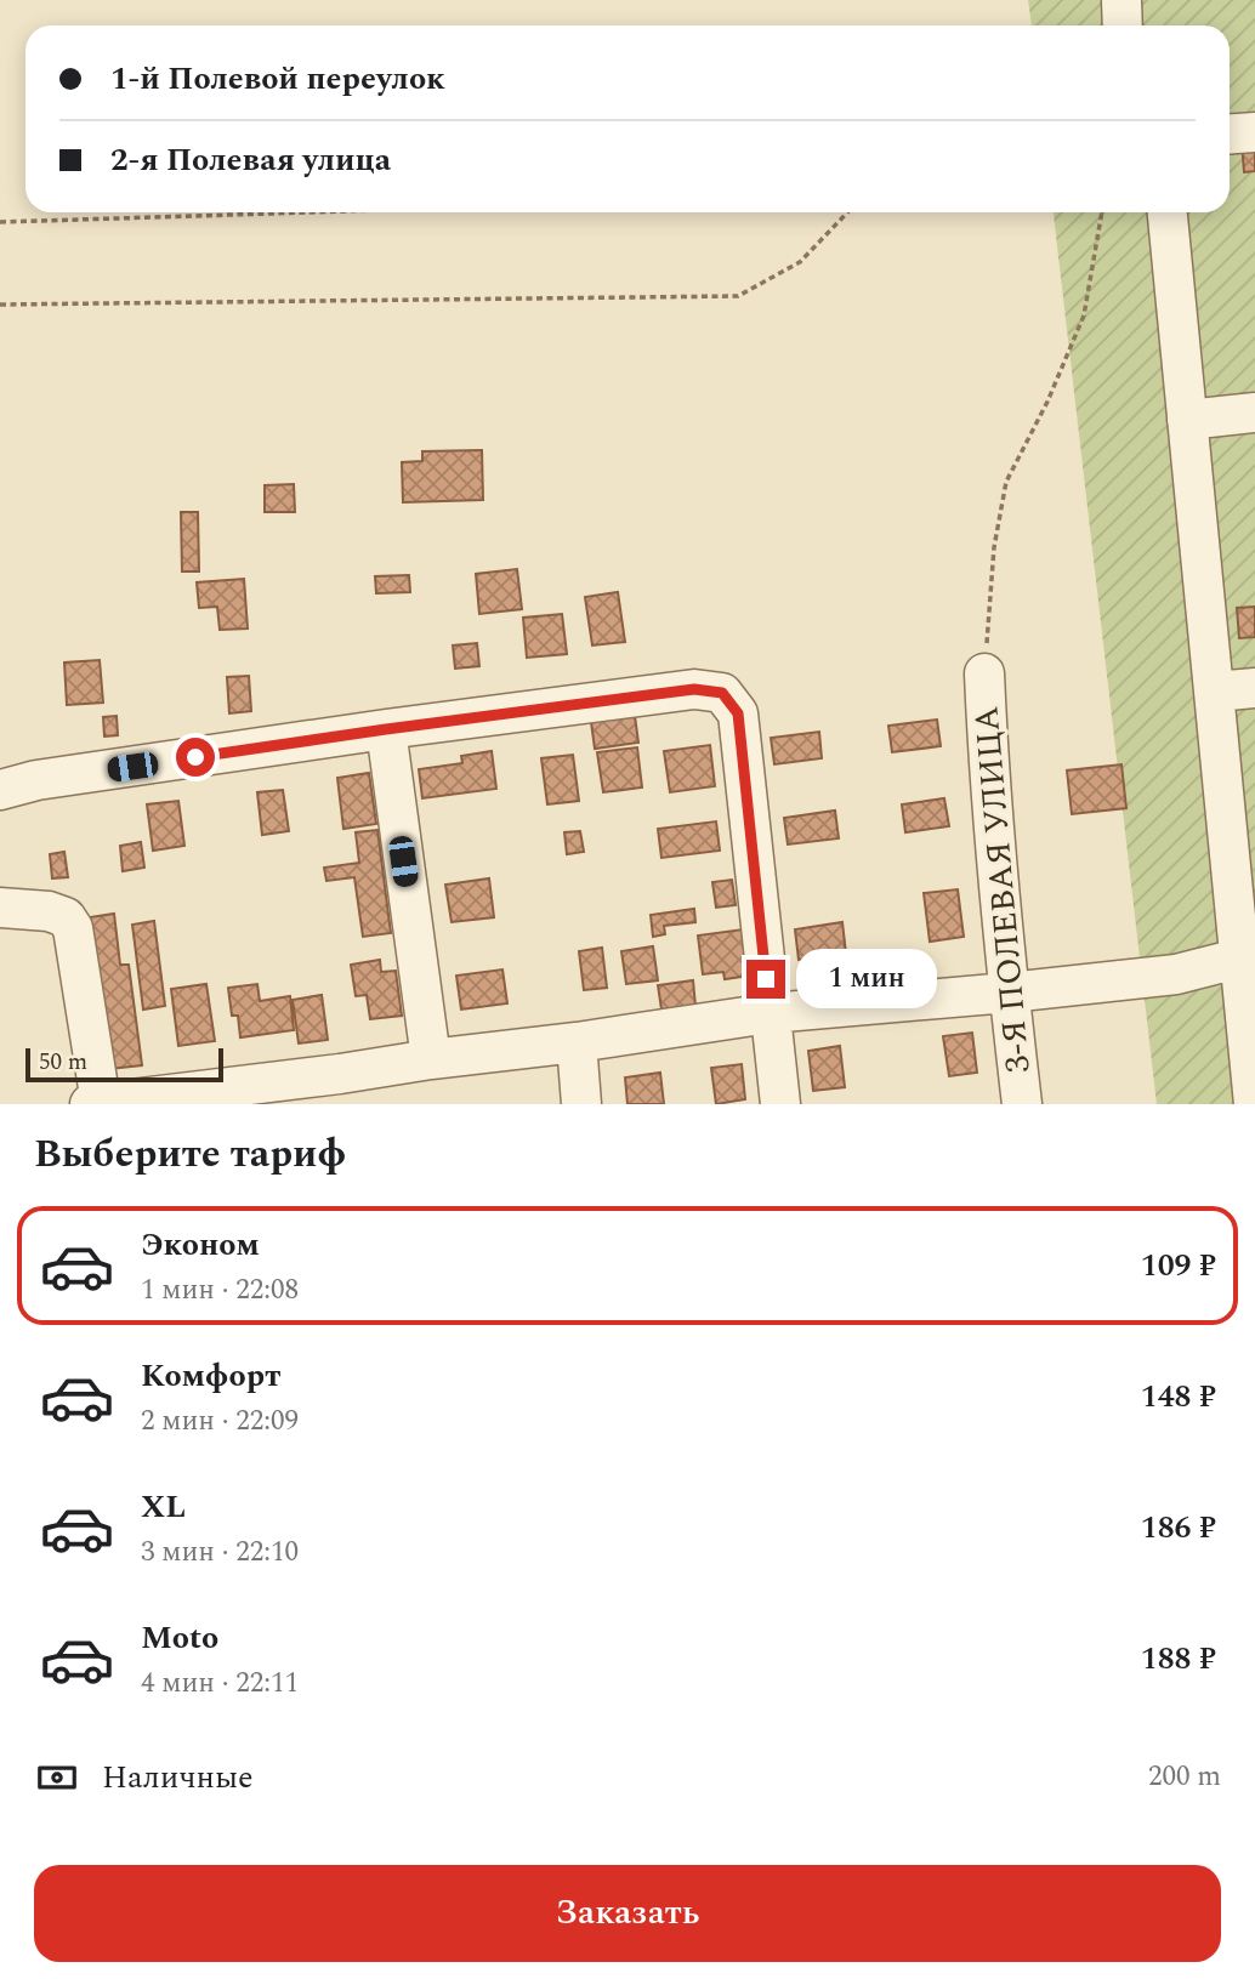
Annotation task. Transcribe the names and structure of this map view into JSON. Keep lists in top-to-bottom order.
{
  "streets": {
    "street": ["3-Я ПОЛЕВАЯ УЛИЦА"]
  },
  "scale_bar": "50 m",
  "page": {
    "banner": ["1-й Полевой переулок", "2-я Полевая улица"],
    "bubble": "1 мин",
    "scale": "50 m",
    "heading": "Выберите тариф",
    "list": [
      {
        "name": "Эконом",
        "note": "1 мин · 22:08",
        "value": "109 ₽"
      },
      {
        "name": "Комфорт",
        "note": "2 мин · 22:09",
        "value": "148 ₽"
      },
      {
        "name": "XL",
        "note": "3 мин · 22:10",
        "value": "186 ₽"
      },
      {
        "name": "Moto",
        "note": "4 мин · 22:11",
        "value": "188 ₽"
      }
    ],
    "pay": ["Наличные", "200 m"],
    "buttons": "Заказать"
  }
}
